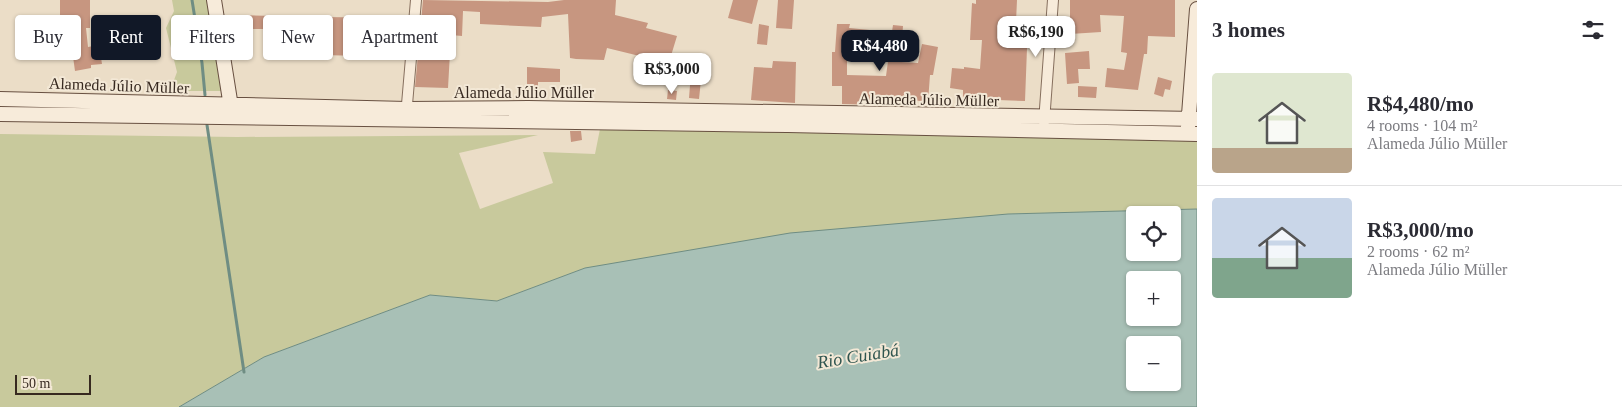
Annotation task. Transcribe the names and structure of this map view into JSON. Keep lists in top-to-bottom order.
{
  "streets": {
    "main road": ["Alameda Júlio Müller"]
  },
  "water": ["Rio Cuiabá"],
  "scale_bar": "50 m",
  "page": {
    "heading": "3 homes",
    "chip": [
      "Buy",
      "Rent",
      "Filters",
      "New",
      "Apartment"
    ],
    "price": ["R$6,190", "R$4,480", "R$3,000"],
    "list": [
      {
        "name": "R$4,480/mo",
        "note": "4 rooms · 104 m² · Alameda Júlio Müller"
      },
      {
        "name": "R$3,000/mo",
        "note": "2 rooms · 62 m² · Alameda Júlio Müller"
      }
    ],
    "map_buttons": ["+", "−"],
    "scale": "50 m"
  }
}
